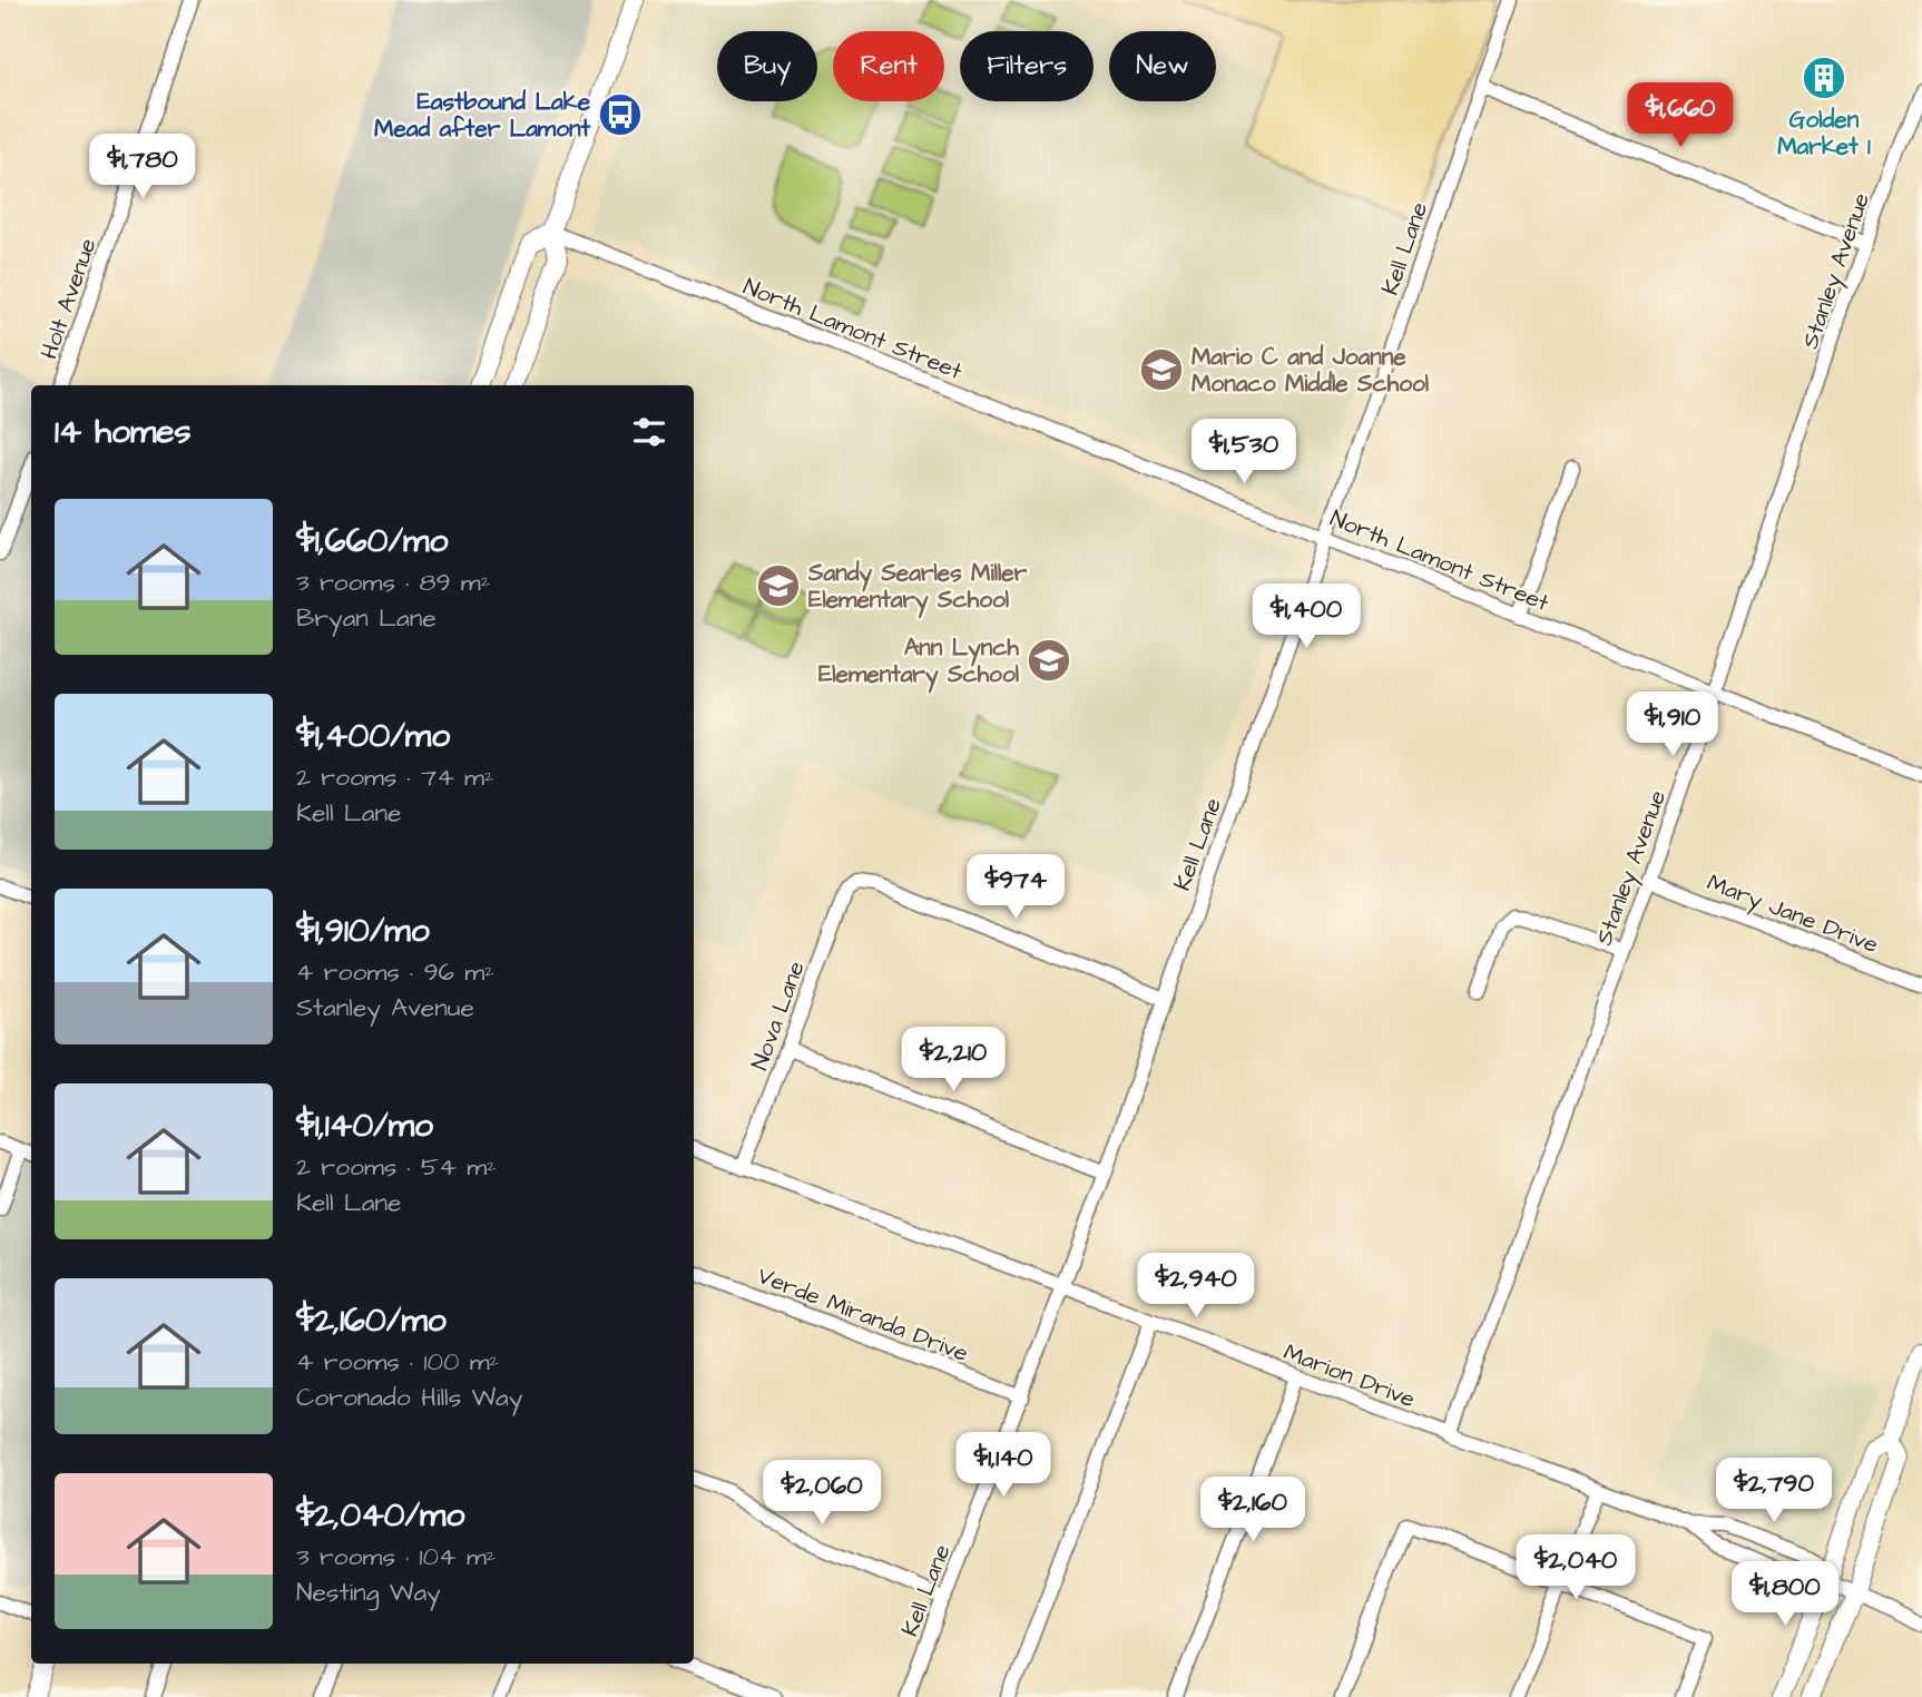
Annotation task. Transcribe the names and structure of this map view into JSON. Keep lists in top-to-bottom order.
{
  "streets": {
    "street": [
      "Kell Lane",
      "Stanley Avenue",
      "Holt Avenue",
      "North Lamont Street",
      "Mary Jane Drive",
      "Nova Lane",
      "Verde Miranda Drive",
      "Marion Drive"
    ]
  },
  "crossings": [
    ["Kell Lane", "North Lamont Street"],
    ["Kell Lane", "Nova Lane"],
    ["Kell Lane", "Verde Miranda Drive"],
    ["Kell Lane", "Marion Drive"],
    ["Stanley Avenue", "North Lamont Street"],
    ["Stanley Avenue", "Mary Jane Drive"],
    ["Stanley Avenue", "Marion Drive"],
    ["Nova Lane", "Marion Drive"]
  ],
  "places": {
    "building": ["Golden Market 1"],
    "bus stop": ["Eastbound Lake Mead after Lamont"],
    "school or university": ["Mario C and Joanne Monaco Middle School", "Sandy Searles Miller Elementary School", "Ann Lynch Elementary School"]
  },
  "page": {
    "chip": [
      "Buy",
      "Rent",
      "Filters",
      "New"
    ],
    "price": [
      "$1,660",
      "$1,780",
      "$1,530",
      "$1,400",
      "$1,910",
      "$974",
      "$2,210",
      "$2,940",
      "$1,140",
      "$2,790",
      "$2,060",
      "$2,160",
      "$2,040",
      "$1,800"
    ],
    "heading": "14 homes",
    "list": [
      {
        "name": "$1,660/mo",
        "note": "3 rooms · 89 m² · Bryan Lane"
      },
      {
        "name": "$1,400/mo",
        "note": "2 rooms · 74 m² · Kell Lane"
      },
      {
        "name": "$1,910/mo",
        "note": "4 rooms · 96 m² · Stanley Avenue"
      },
      {
        "name": "$1,140/mo",
        "note": "2 rooms · 54 m² · Kell Lane"
      },
      {
        "name": "$2,160/mo",
        "note": "4 rooms · 100 m² · Coronado Hills Way"
      },
      {
        "name": "$2,040/mo",
        "note": "3 rooms · 104 m² · Nesting Way"
      }
    ]
  }
}
